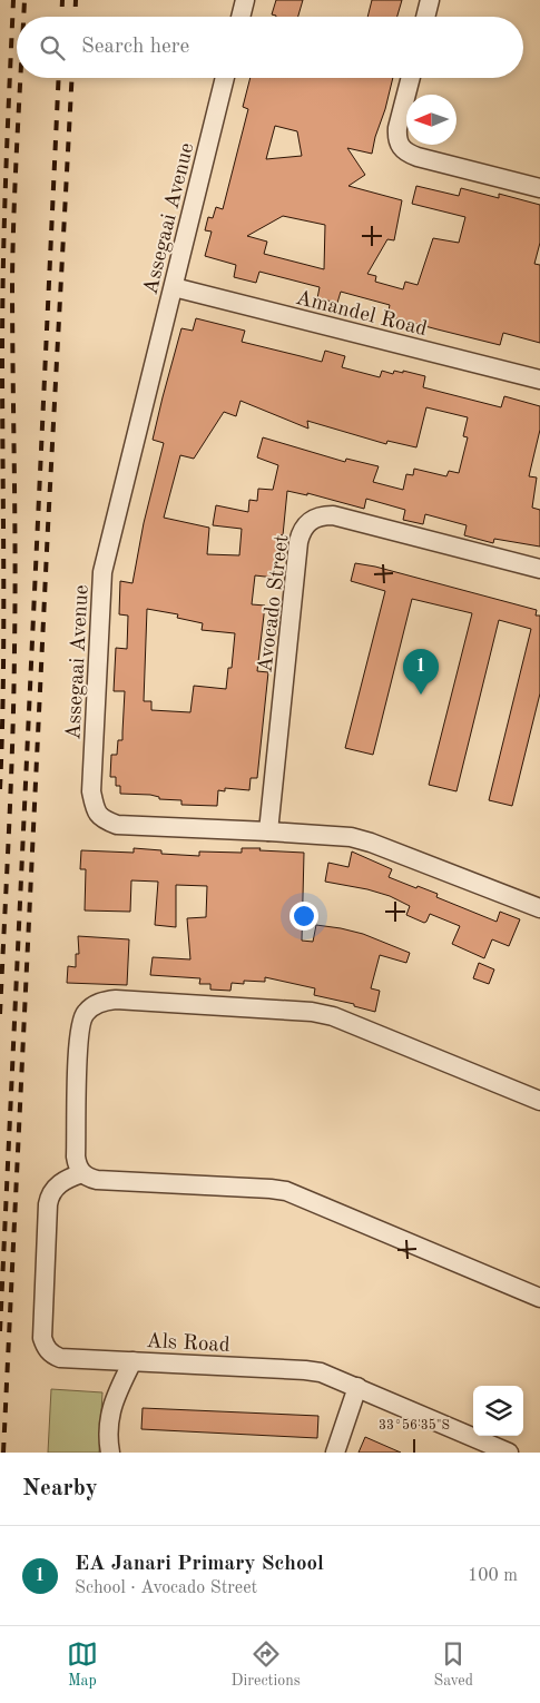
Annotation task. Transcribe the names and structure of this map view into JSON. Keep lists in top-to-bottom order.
{
  "streets": {
    "street": [
      "Assegaai Avenue",
      "Amandel Road",
      "Avocado Street",
      "Als Road"
    ]
  },
  "crossings": [
    ["Assegaai Avenue", "Amandel Road"],
    ["Assegaai Avenue", "Avocado Street"]
  ],
  "north": "left",
  "page": {
    "search": "Search here",
    "pins": "1",
    "heading": "Nearby",
    "list": [
      {
        "mark": "1",
        "name": "EA Janari Primary School",
        "note": "School · Avocado Street",
        "value": "100 m"
      }
    ],
    "nav": ["Map", "Directions", "Saved"]
  },
  "coordinates": ["33°56'35\"S"]
}
